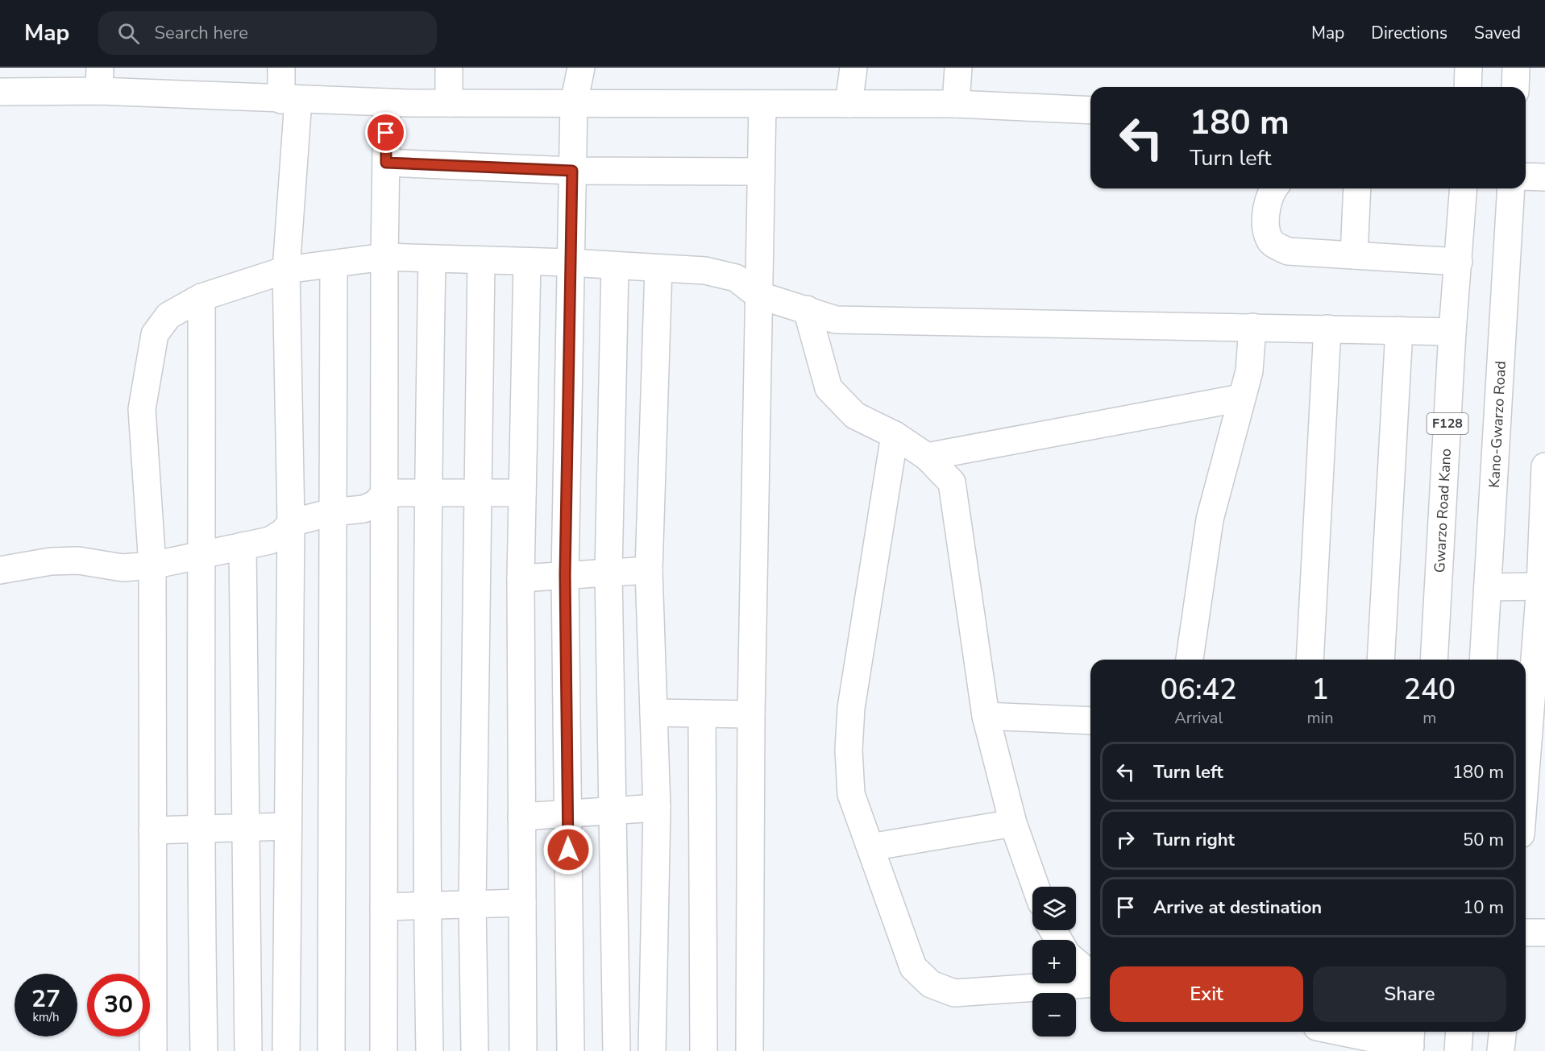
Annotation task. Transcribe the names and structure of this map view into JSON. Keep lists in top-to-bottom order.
{
  "streets": {
    "street": ["F128", "Kano-Gwarzo Road", "Gwarzo Road Kano"]
  },
  "page": {
    "header": "Map",
    "search": "Search here",
    "nav": ["Map", "Directions", "Saved"],
    "turn": ["180 m", "Turn left"],
    "eta": [
      "06:42",
      "Arrival",
      "1",
      "min",
      "240",
      "m"
    ],
    "list": [
      {
        "name": "Turn left",
        "value": "180 m"
      },
      {
        "name": "Turn right",
        "value": "50 m"
      },
      {
        "name": "Arrive at destination",
        "value": "10 m"
      }
    ],
    "map_buttons": ["+", "−"],
    "buttons": ["Exit", "Share"],
    "speed": "27 km/h",
    "limit": "30"
  }
}
